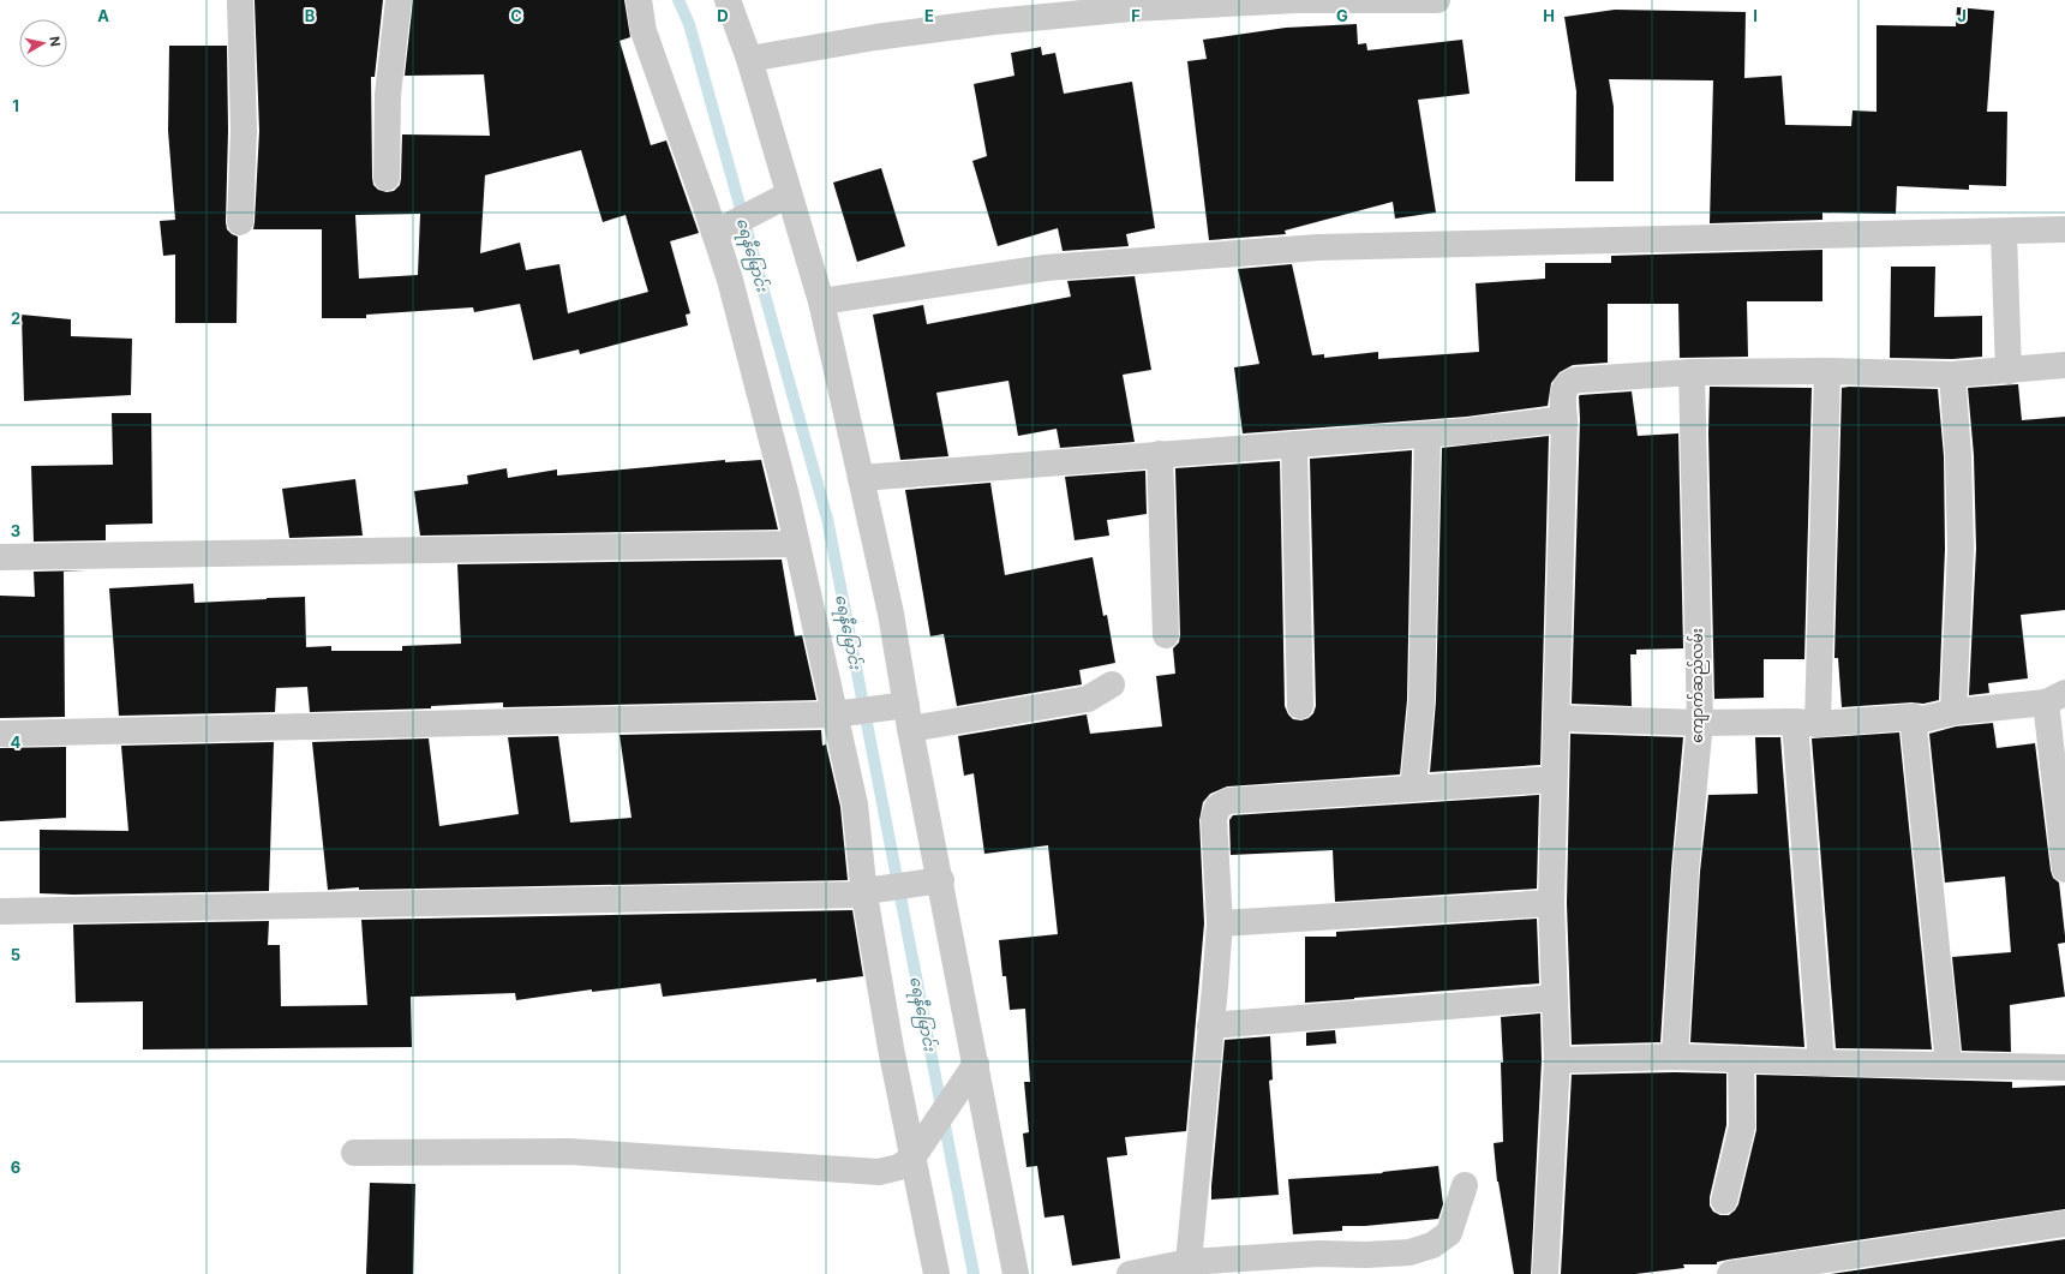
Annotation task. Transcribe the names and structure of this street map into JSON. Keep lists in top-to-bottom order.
{
  "streets": {
    "street": ["ကျောက်ဆည်လမ်း"]
  },
  "water": ["ရေနီမြောင်း"],
  "north": "right",
  "grid": {
    "columns": [
      "A",
      "B",
      "C",
      "D",
      "E",
      "F",
      "G",
      "H",
      "I",
      "J"
    ],
    "rows": [
      "1",
      "2",
      "3",
      "4",
      "5",
      "6"
    ]
  }
}
